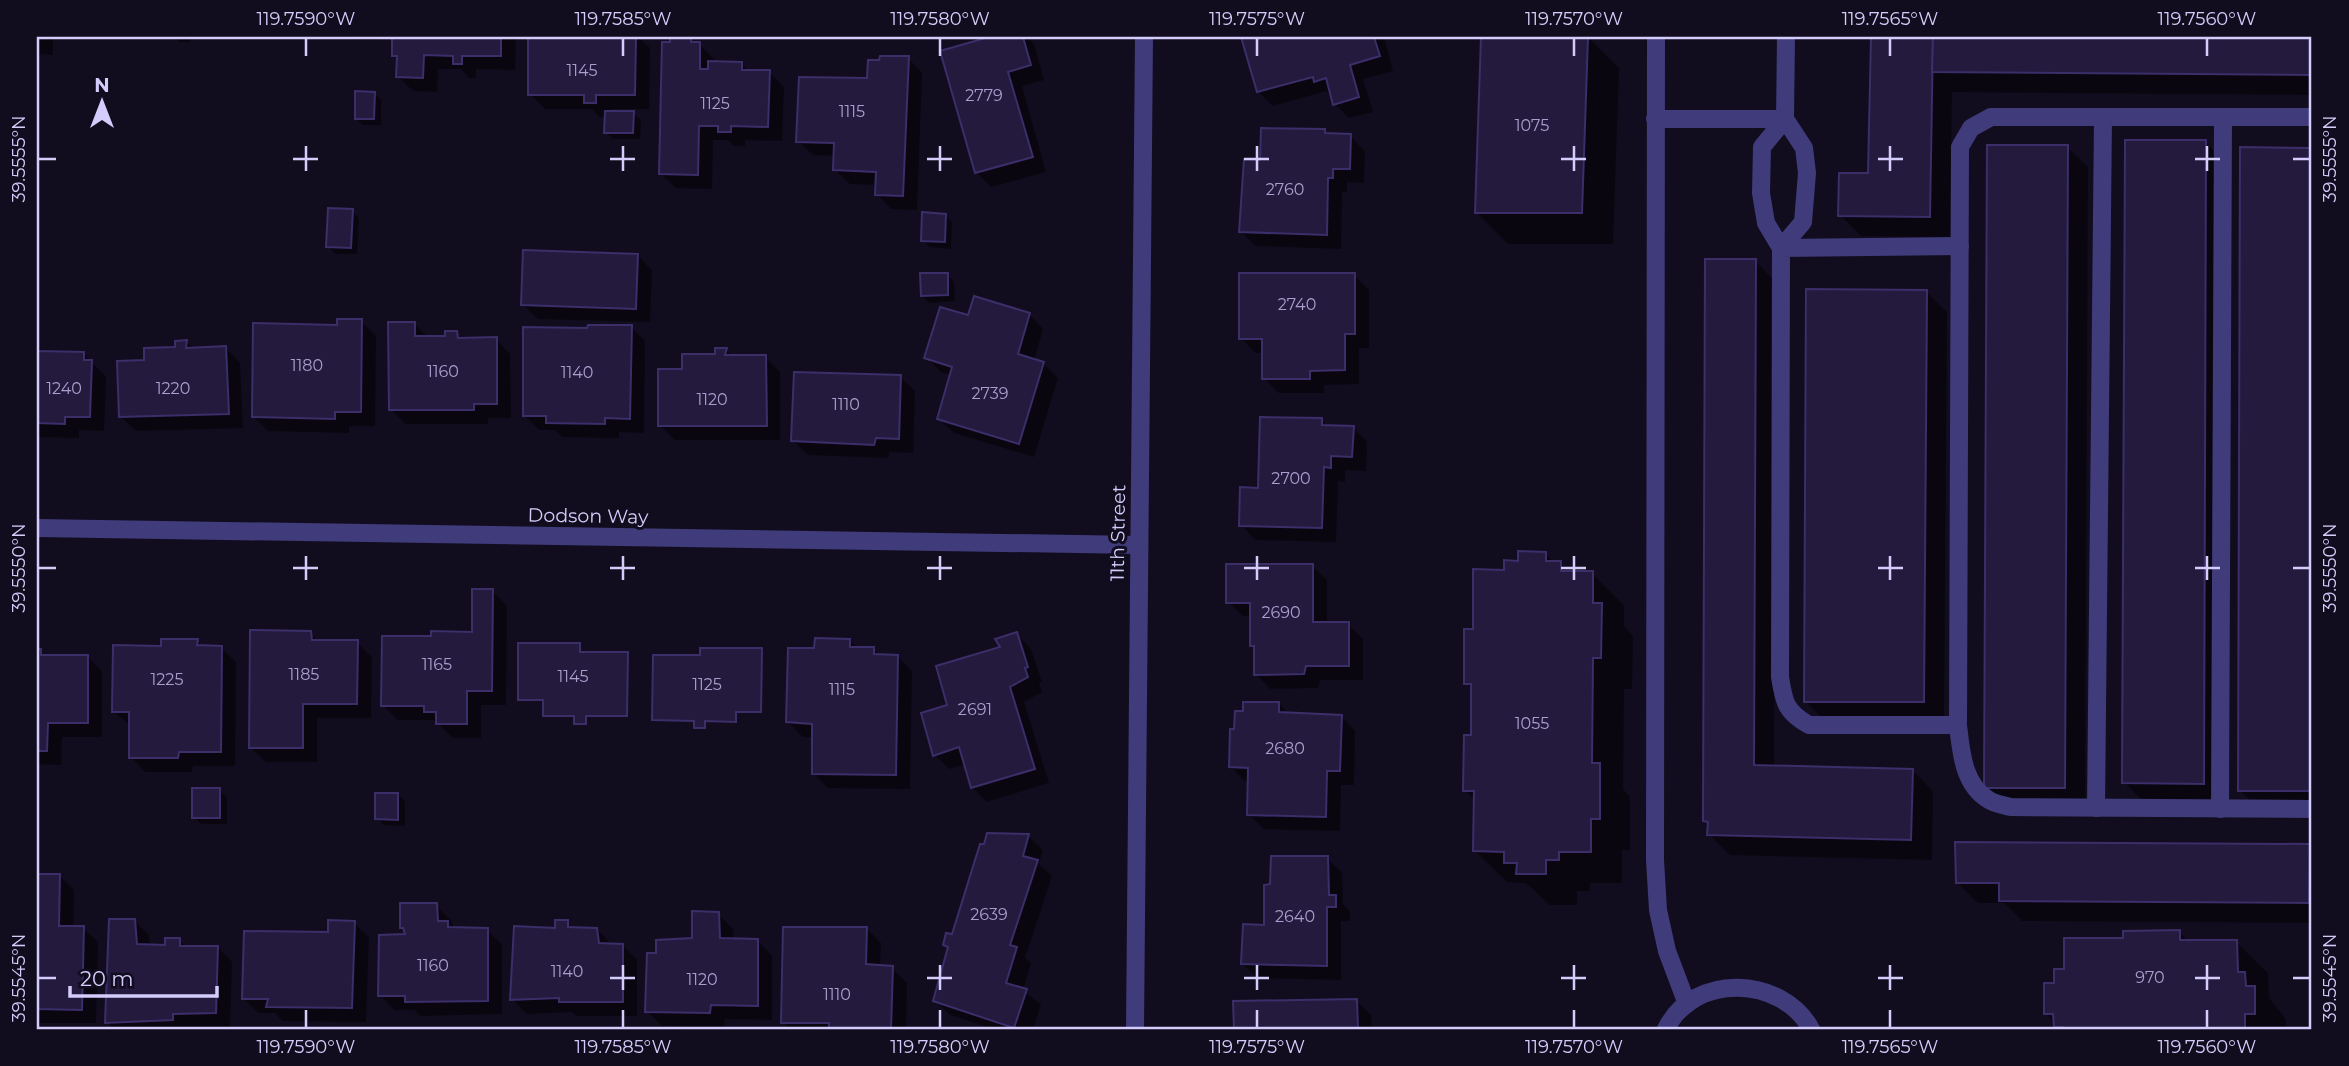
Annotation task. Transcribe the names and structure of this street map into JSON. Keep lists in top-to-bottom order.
{
  "streets": {
    "street": ["Dodson Way", "11th Street"]
  },
  "crossings": [
    ["Dodson Way", "11th Street"]
  ],
  "house_numbers": [
    "1145",
    "2779",
    "1125",
    "1115",
    "1075",
    "2760",
    "2740",
    "1180",
    "1160",
    "1140",
    "1240",
    "1220",
    "2739",
    "1120",
    "1110",
    "2700",
    "2690",
    "1165",
    "1185",
    "1145",
    "1225",
    "1125",
    "1115",
    "2691",
    "1055",
    "2680",
    "2639",
    "2640",
    "1160",
    "1140",
    "970",
    "1120",
    "1110"
  ],
  "scale_bar": "20 m",
  "north": "top",
  "coordinates": [
    "119.7590°W",
    "119.7585°W",
    "119.7580°W",
    "119.7575°W",
    "119.7570°W",
    "119.7565°W",
    "119.7560°W",
    "39.5555°N",
    "39.5550°N",
    "39.5545°N"
  ]
}
